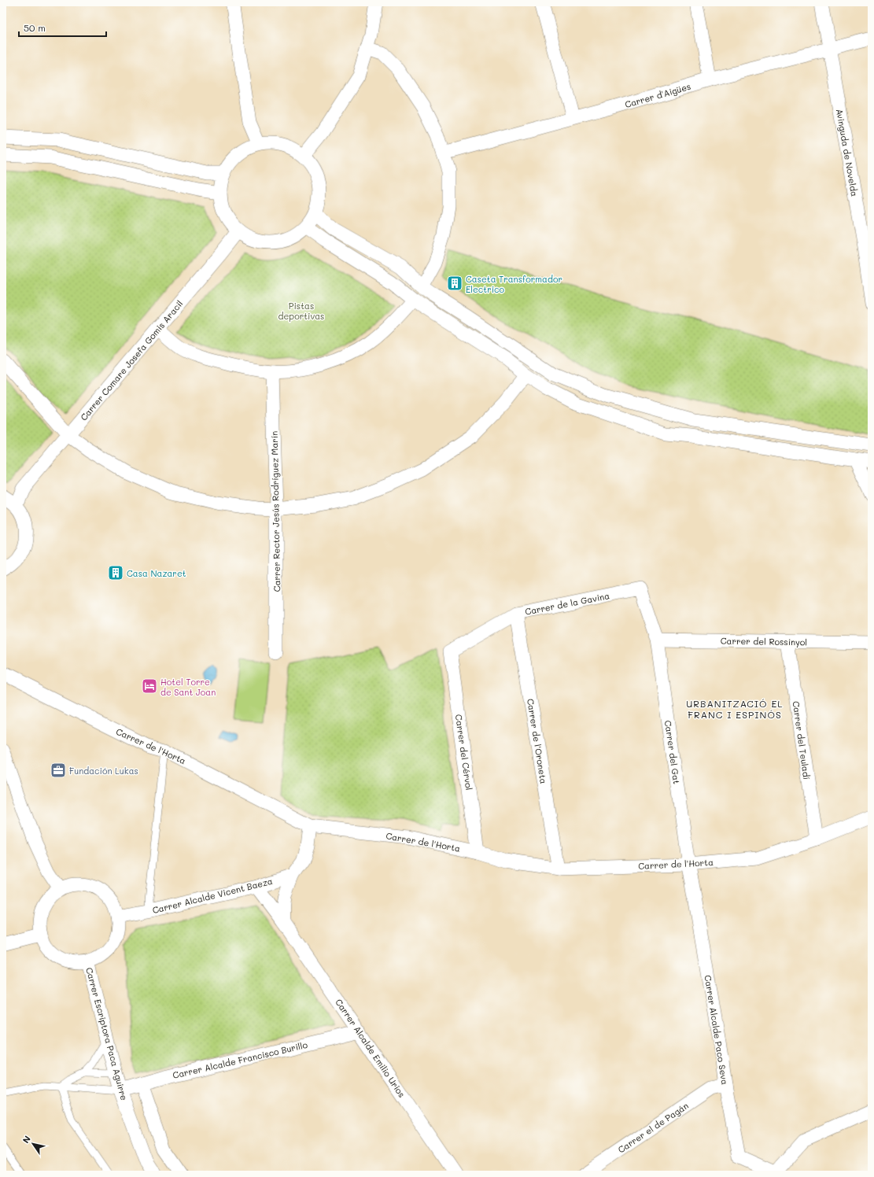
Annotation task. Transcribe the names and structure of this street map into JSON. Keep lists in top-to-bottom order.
{
  "streets": {
    "street": [
      "Carrer d'Aigües",
      "Avinguda de Novelda",
      "Carrer Comare Josefa Gomis Aracil",
      "Carrer Rector Jesús Rodríguez Marín",
      "Carrer de la Gavina",
      "Carrer del Rossinyol",
      "Carrer del Teuladí",
      "Carrer de l'Oroneta",
      "Carrer de l'Horta",
      "Carrer del Cérvol",
      "Carrer del Gat",
      "Carrer Alcalde Vicent Baeza",
      "Carrer Alcalde Paco Seva",
      "Carrer Escriptora Paca Aguirre",
      "Carrer Alcalde Emilio Urios",
      "Carrer Alcalde Francisco Burillo",
      "Carrer el de Pagán"
    ]
  },
  "crossings": [
    ["Carrer d'Aigües", "Avinguda de Novelda"],
    ["Carrer de la Gavina", "Carrer del Rossinyol"],
    ["Carrer de la Gavina", "Carrer de l'Oroneta"],
    ["Carrer de la Gavina", "Carrer del Cérvol"],
    ["Carrer de la Gavina", "Carrer del Gat"],
    ["Carrer del Rossinyol", "Carrer del Teuladí"],
    ["Carrer del Rossinyol", "Carrer del Gat"],
    ["Carrer del Teuladí", "Carrer de l'Horta"],
    ["Carrer de l'Oroneta", "Carrer de l'Horta"],
    ["Carrer de l'Horta", "Carrer del Cérvol"],
    ["Carrer de l'Horta", "Carrer del Gat"],
    ["Carrer de l'Horta", "Carrer Alcalde Paco Seva"],
    ["Carrer del Gat", "Carrer Alcalde Paco Seva"],
    ["Carrer Alcalde Vicent Baeza", "Carrer Escriptora Paca Aguirre"],
    ["Carrer Alcalde Vicent Baeza", "Carrer Alcalde Emilio Urios"],
    ["Carrer Alcalde Paco Seva", "Carrer el de Pagán"],
    ["Carrer Escriptora Paca Aguirre", "Carrer Alcalde Francisco Burillo"],
    ["Carrer Alcalde Emilio Urios", "Carrer Alcalde Francisco Burillo"]
  ],
  "districts": ["URBANITZACIÓ EL FRANC I ESPINÓS"],
  "parks": ["Pistas deportivas"],
  "places": {
    "building": ["Caseta Transformador Electrico", "Casa Nazaret"],
    "hotel": ["Hotel Torre de Sant Joan"],
    "office": ["Fundación Lukas"]
  },
  "scale_bar": "50 m",
  "north": "top left"
}
